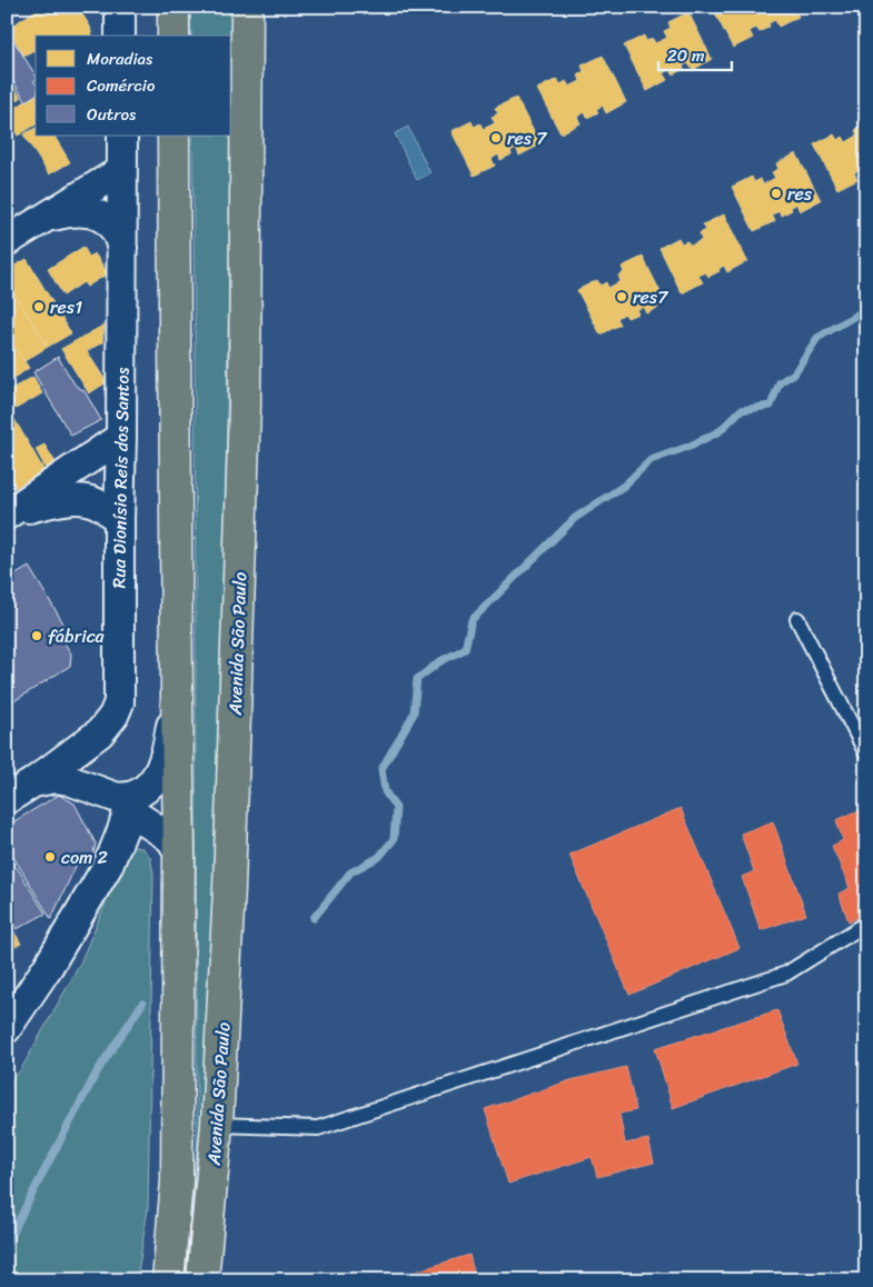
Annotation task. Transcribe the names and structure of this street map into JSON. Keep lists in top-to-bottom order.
{
  "streets": {
    "main road": ["Avenida São Paulo"],
    "street": ["Rua Dionísio Reis dos Santos"]
  },
  "places": [
    "res 7",
    "res",
    "res7",
    "res1",
    "fábrica",
    "com 2"
  ],
  "legend": ["Moradias", "Comércio", "Outros"],
  "scale_bar": "20 m"
}
